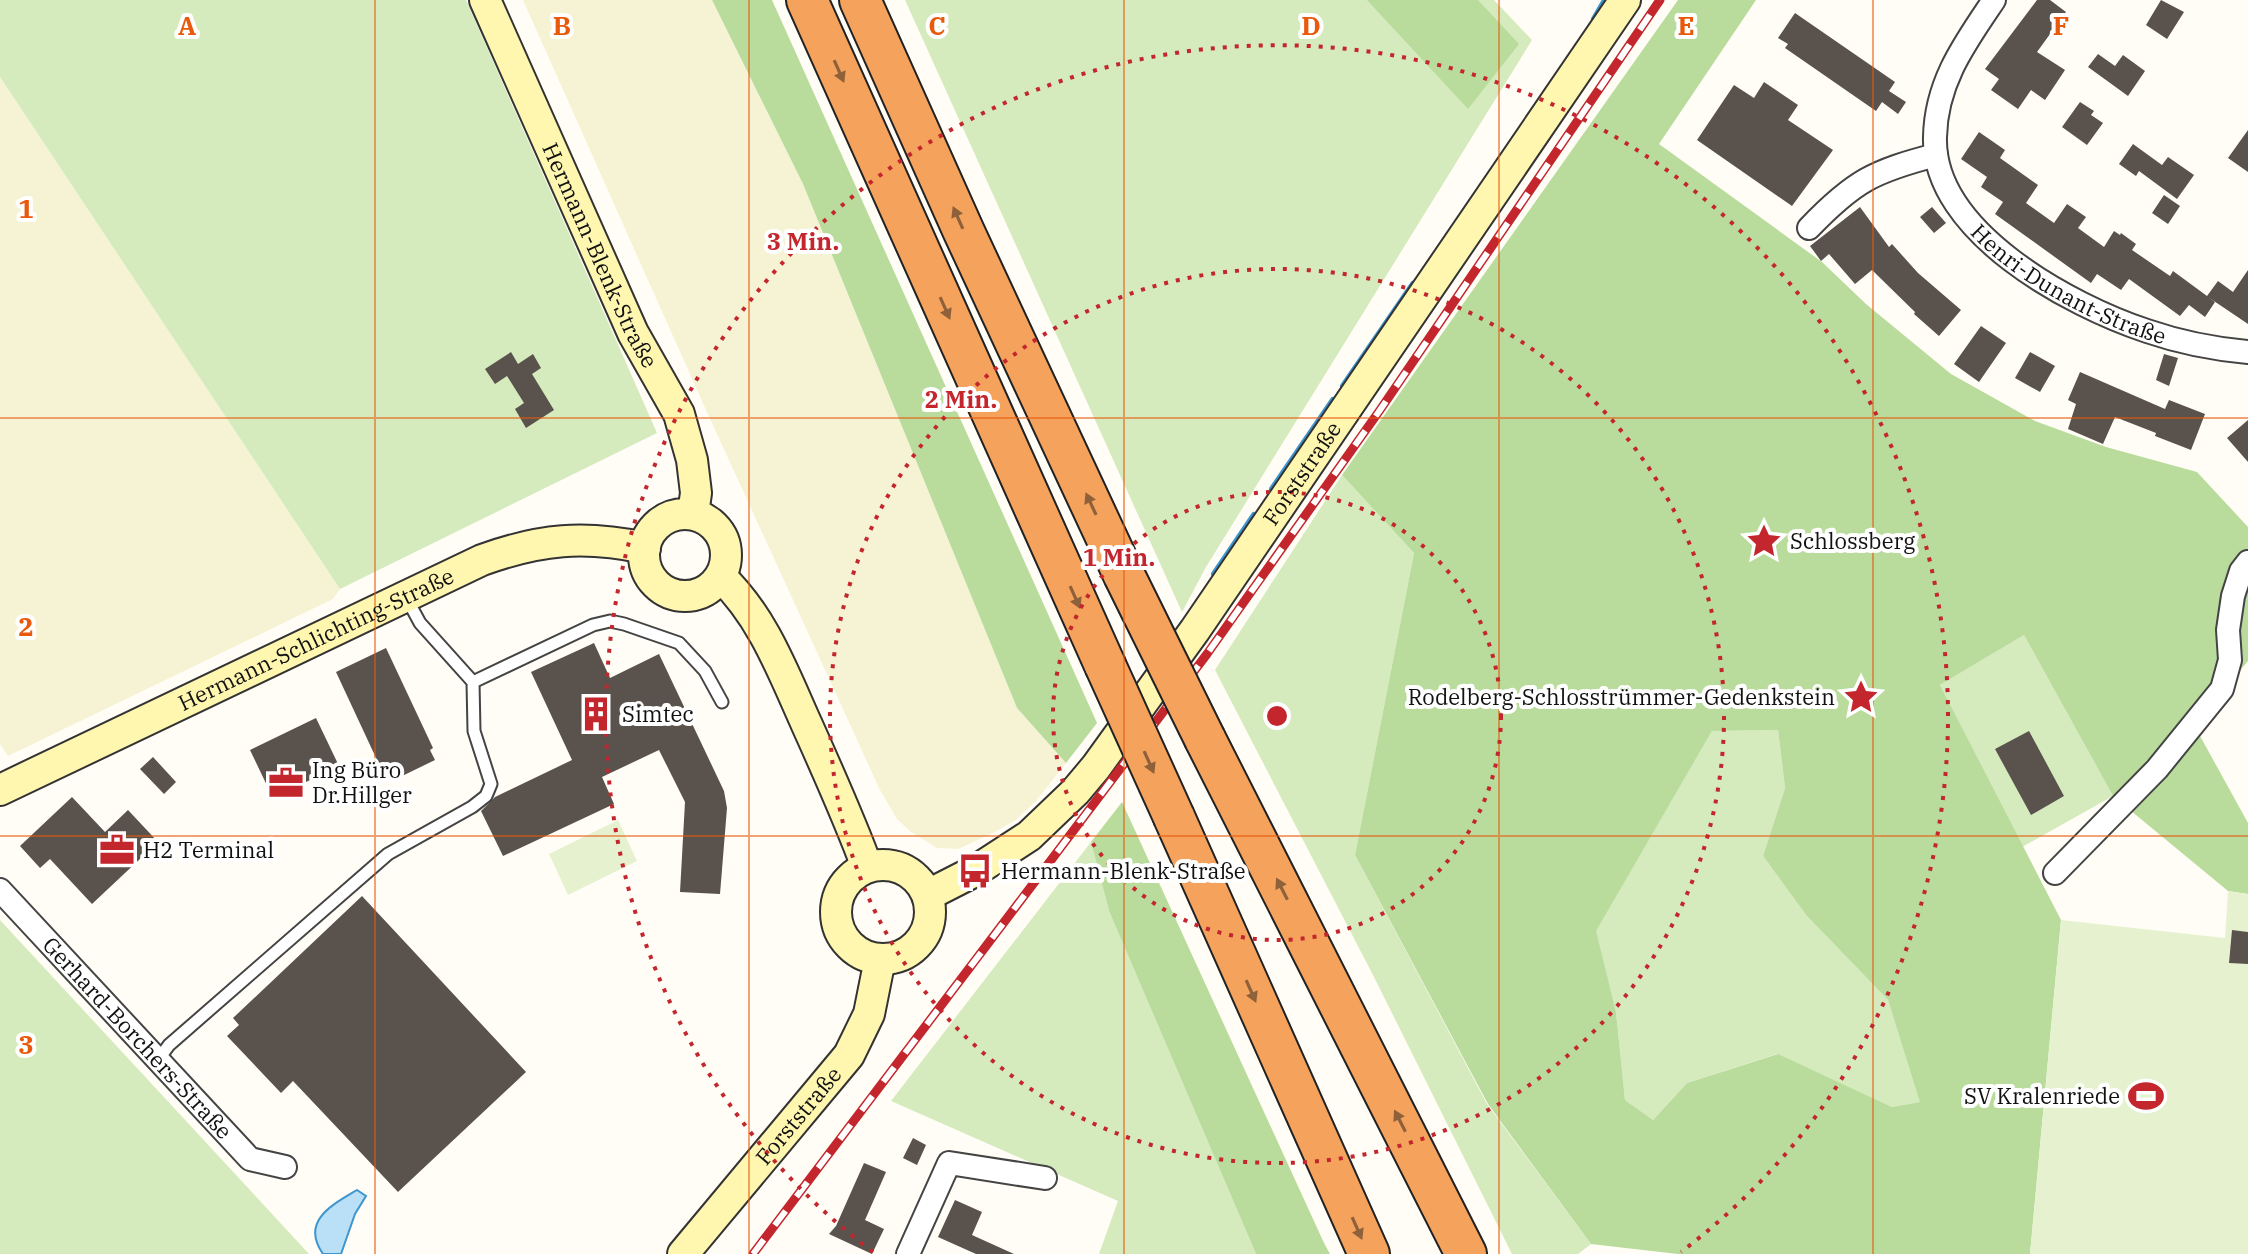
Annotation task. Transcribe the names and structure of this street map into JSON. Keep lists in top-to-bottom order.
{
  "streets": {
    "street": [
      "Hermann-Blenk-Straße",
      "Henri-Dunant-Straße",
      "Forststraße",
      "Hermann-Schlichting-Straße",
      "Gerhard-Borchers-Straße"
    ]
  },
  "crossings": [
    ["Hermann-Blenk-Straße", "Hermann-Schlichting-Straße"]
  ],
  "places": {
    "place": ["Schlossberg", "Rodelberg-Schlosstrümmer-Gedenkstein"],
    "building": ["Simtec"],
    "office": ["Ing Büro Dr.Hillger", "H2 Terminal"],
    "bus stop": ["Hermann-Blenk-Straße"],
    "sports": ["SV Kralenriede"]
  },
  "grid": {
    "columns": [
      "A",
      "B",
      "C",
      "D",
      "E",
      "F"
    ],
    "rows": ["1", "2", "3"]
  },
  "rings": ["3 Min.", "2 Min.", "1 Min."]
}
